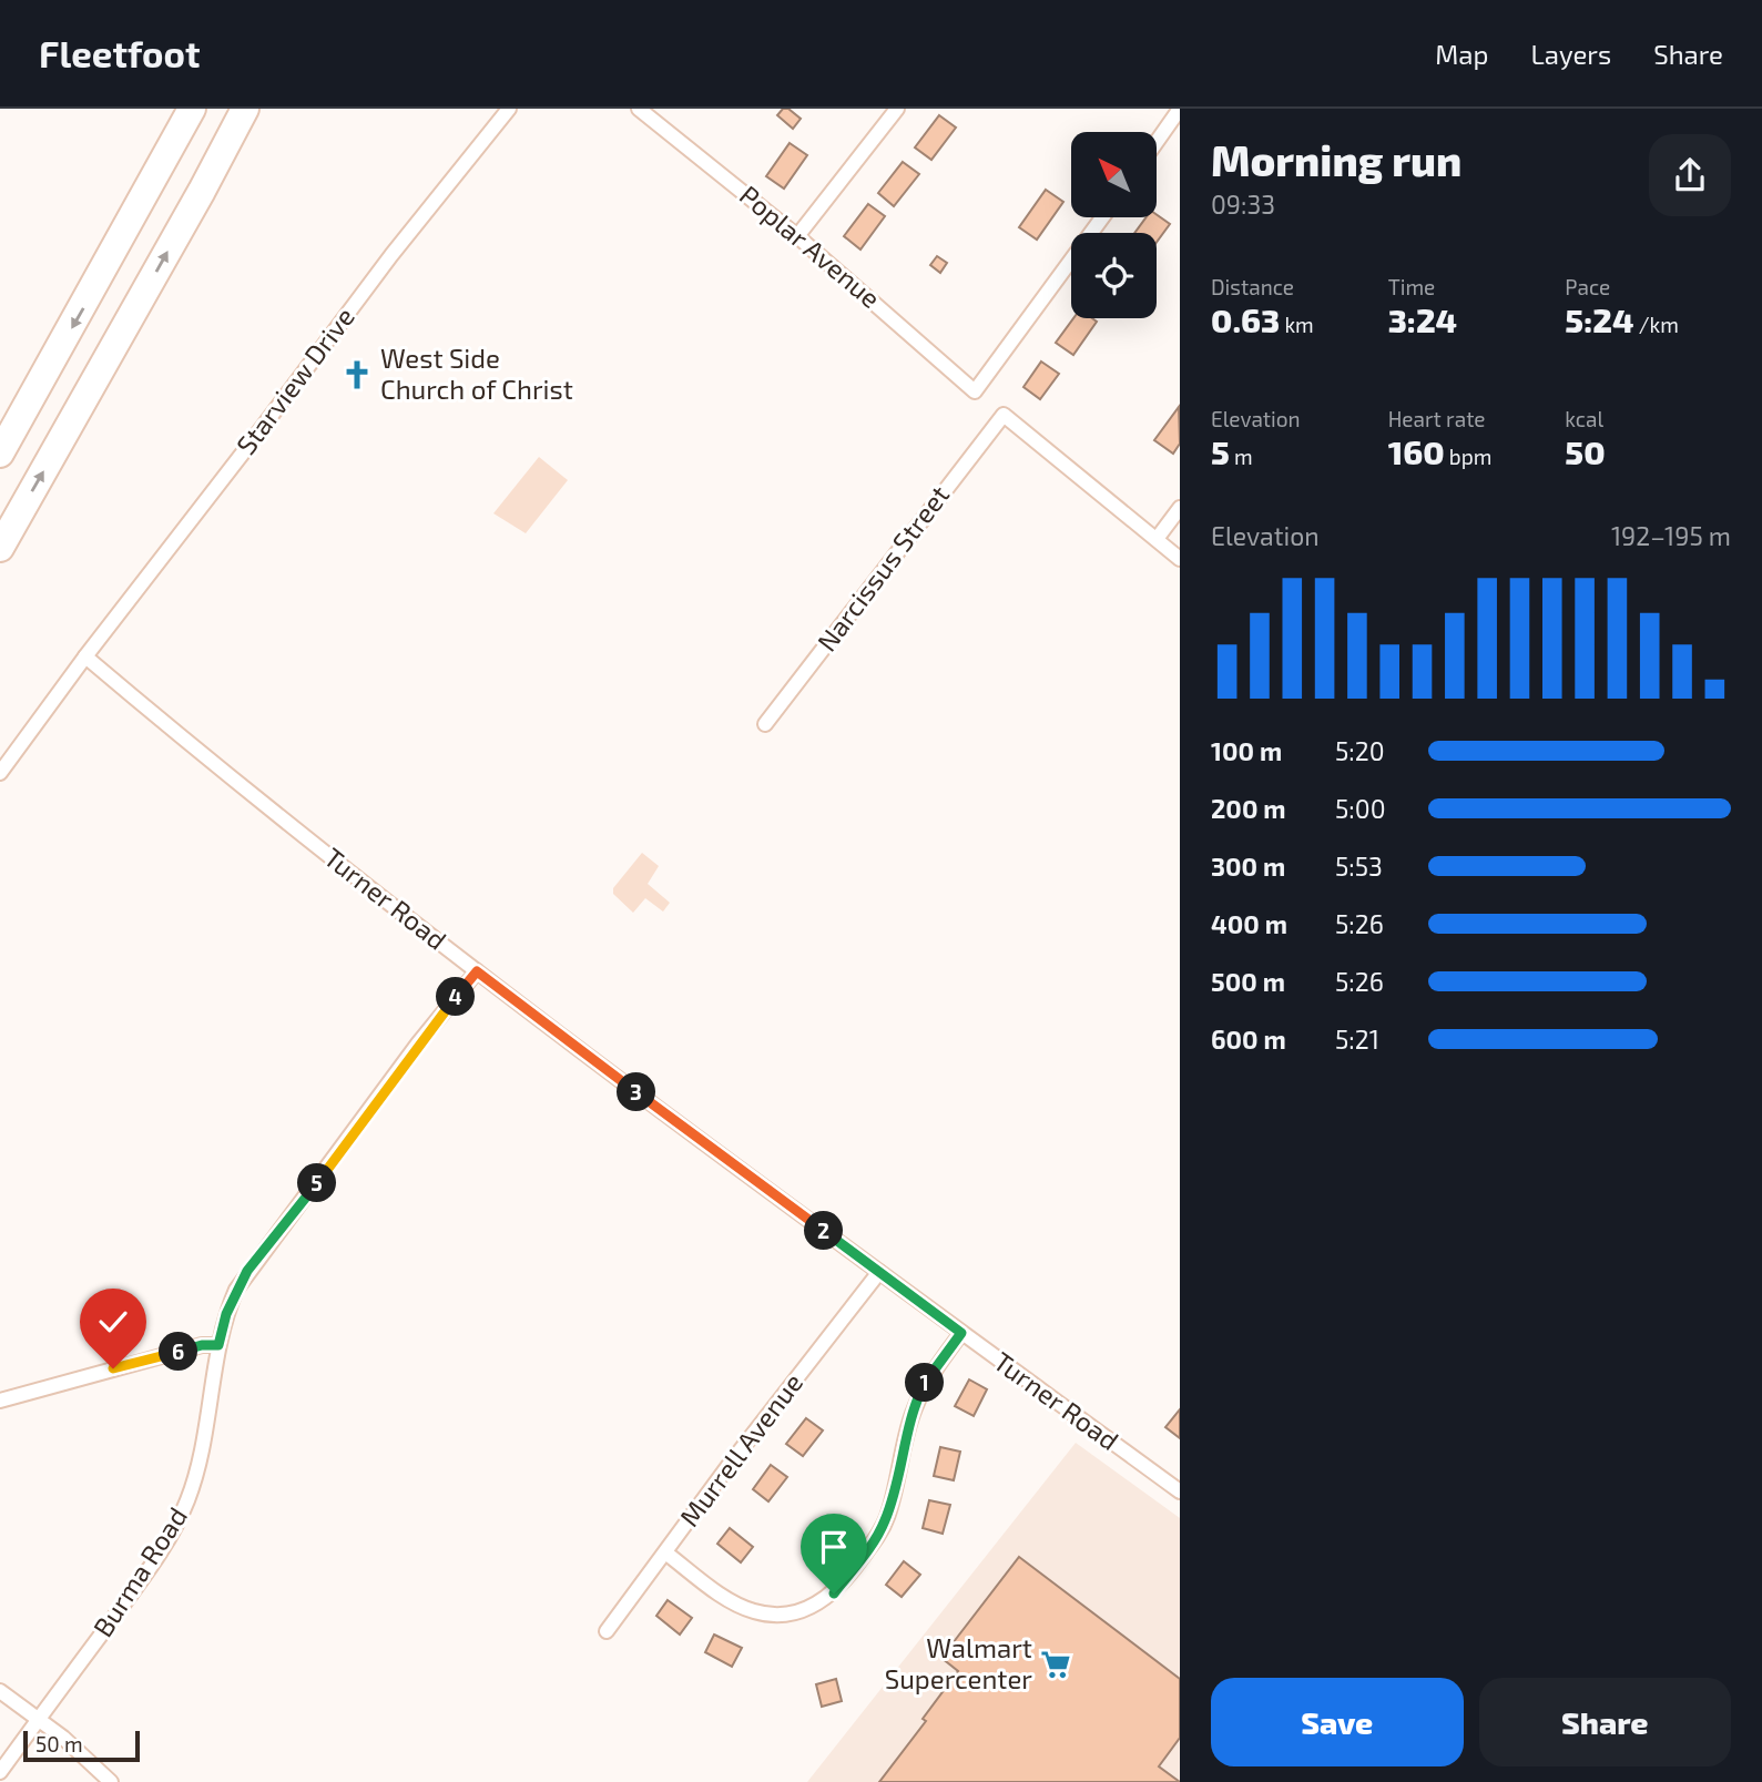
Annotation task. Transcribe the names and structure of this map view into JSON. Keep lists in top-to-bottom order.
{
  "streets": {
    "street": [
      "Poplar Avenue",
      "Starview Drive",
      "Narcissus Street",
      "Turner Road",
      "Murrell Avenue",
      "Burma Road"
    ]
  },
  "crossings": [
    ["Starview Drive", "Turner Road"],
    ["Turner Road", "Murrell Avenue"],
    ["Turner Road", "Burma Road"]
  ],
  "places": {
    "church": ["West Side Church of Christ"],
    "supermarket": ["Walmart Supercenter"]
  },
  "scale_bar": "50 m",
  "north": "top left",
  "page": {
    "header": "Fleetfoot",
    "nav": ["Map", "Layers", "Share"],
    "heading": ["Morning run", "09:33"],
    "stats": [
      ["Distance", "0.63 km"],
      ["Time", "3:24"],
      ["Pace", "5:24 /km"],
      ["Elevation", "5 m"],
      ["Heart rate", "160 bpm"],
      ["kcal", "50"]
    ],
    "chart": ["Elevation", "192–195 m"],
    "list": [
      {
        "name": "100 m",
        "note": "5:20"
      },
      {
        "name": "200 m",
        "note": "5:00"
      },
      {
        "name": "300 m",
        "note": "5:53"
      },
      {
        "name": "400 m",
        "note": "5:26"
      },
      {
        "name": "500 m",
        "note": "5:26"
      },
      {
        "name": "600 m",
        "note": "5:21"
      }
    ],
    "pins": [
      "4",
      "3",
      "5",
      "2",
      "6",
      "1"
    ],
    "buttons": ["Save", "Share"],
    "scale": "50 m"
  }
}
